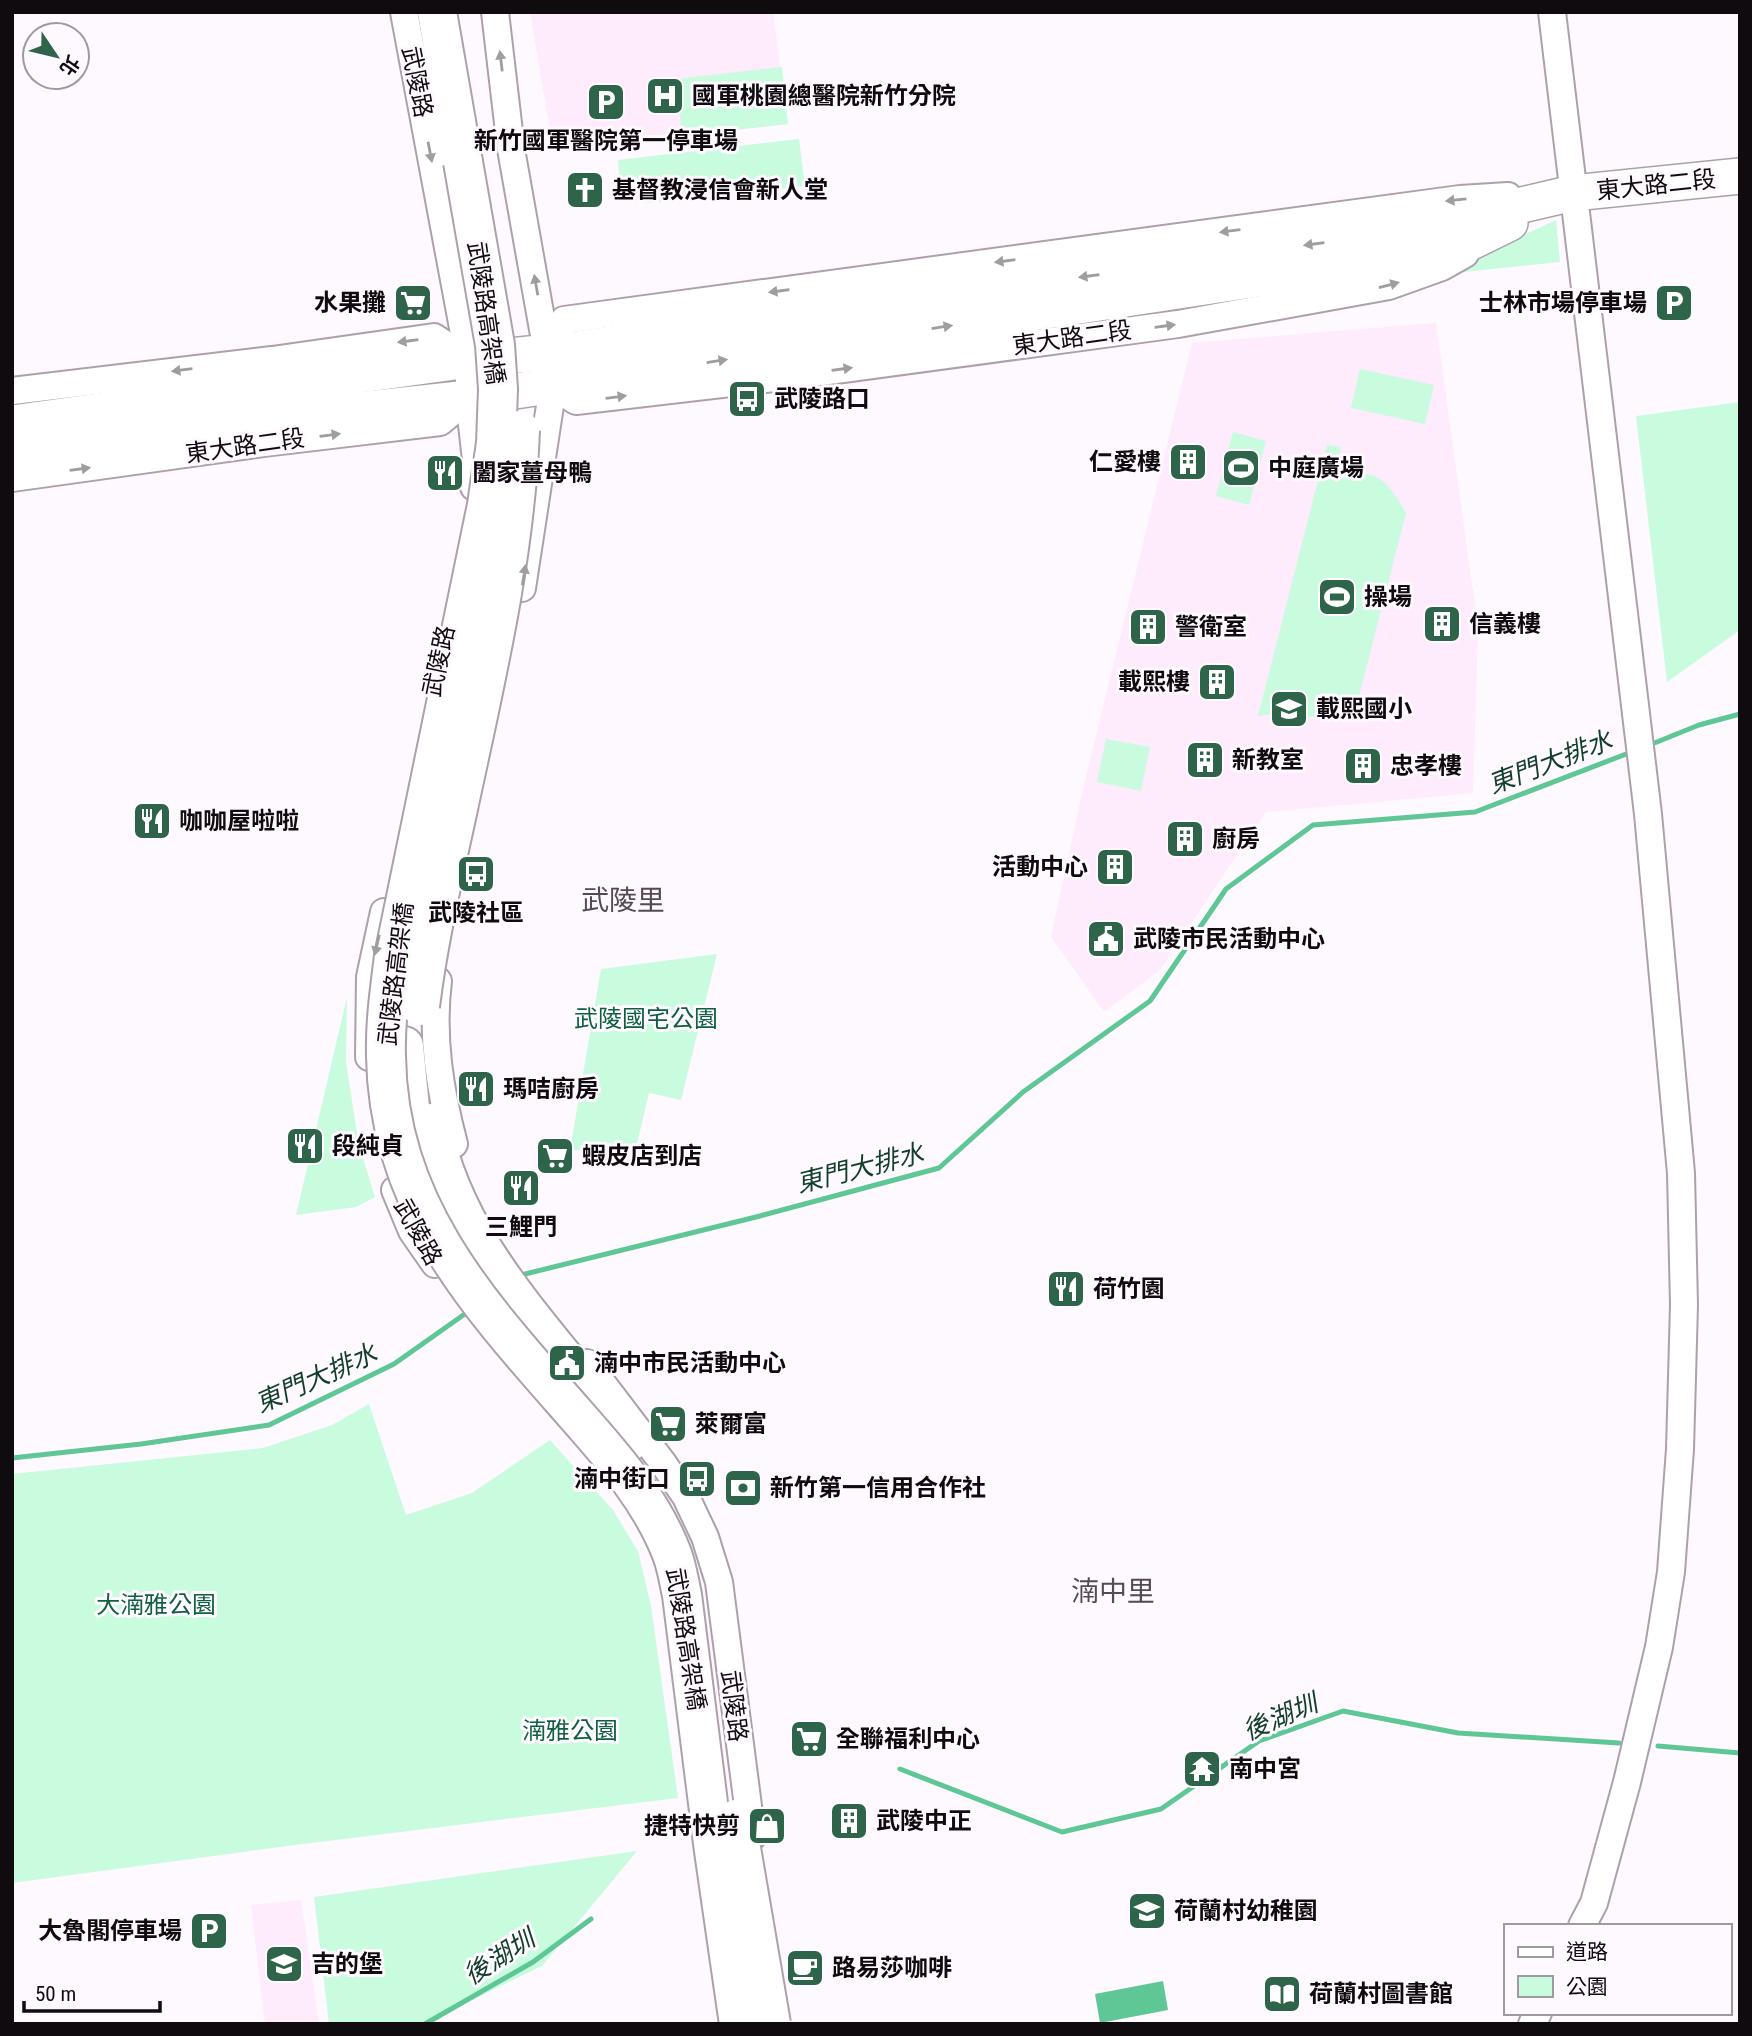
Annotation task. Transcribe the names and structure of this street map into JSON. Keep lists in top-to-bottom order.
{
  "streets": {
    "highway": ["武陵路高架橋"],
    "main road": ["東大路二段"],
    "street": ["武陵路"]
  },
  "crossings": [
    ["武陵路", "東大路二段"]
  ],
  "districts": ["武陵里", "湳中里"],
  "water": ["東門大排水", "後湖圳"],
  "parks": ["武陵國宅公園", "大湳雅公園", "湳雅公園"],
  "places": {
    "hospital": ["國軍桃園總醫院新竹分院"],
    "parking": ["新竹國軍醫院第一停車場", "士林市場停車場", "大魯閣停車場"],
    "church": ["基督教浸信會新人堂"],
    "supermarket": [
      "水果攤",
      "蝦皮店到店",
      "萊爾富",
      "全聯福利中心"
    ],
    "bus stop": ["武陵路口", "武陵社區", "湳中街口"],
    "building": [
      "仁愛樓",
      "信義樓",
      "警衛室",
      "載熙樓",
      "新教室",
      "忠孝樓",
      "廚房",
      "活動中心",
      "武陵中正"
    ],
    "sports": ["中庭廣場", "操場"],
    "restaurant": [
      "闔家薑母鴨",
      "咖咖屋啦啦",
      "瑪咭廚房",
      "段純貞",
      "三鯉門",
      "荷竹園"
    ],
    "school or university": ["載熙國小", "荷蘭村幼稚園", "吉的堡"],
    "public building": ["武陵市民活動中心", "湳中市民活動中心"],
    "bank": ["新竹第一信用合作社"],
    "temple": ["南中宮"],
    "shop": ["捷特快剪"],
    "cafe": ["路易莎咖啡"],
    "library": ["荷蘭村圖書館"]
  },
  "legend": ["道路", "公園"],
  "scale_bar": "50 m",
  "north": "bottom right"
}
